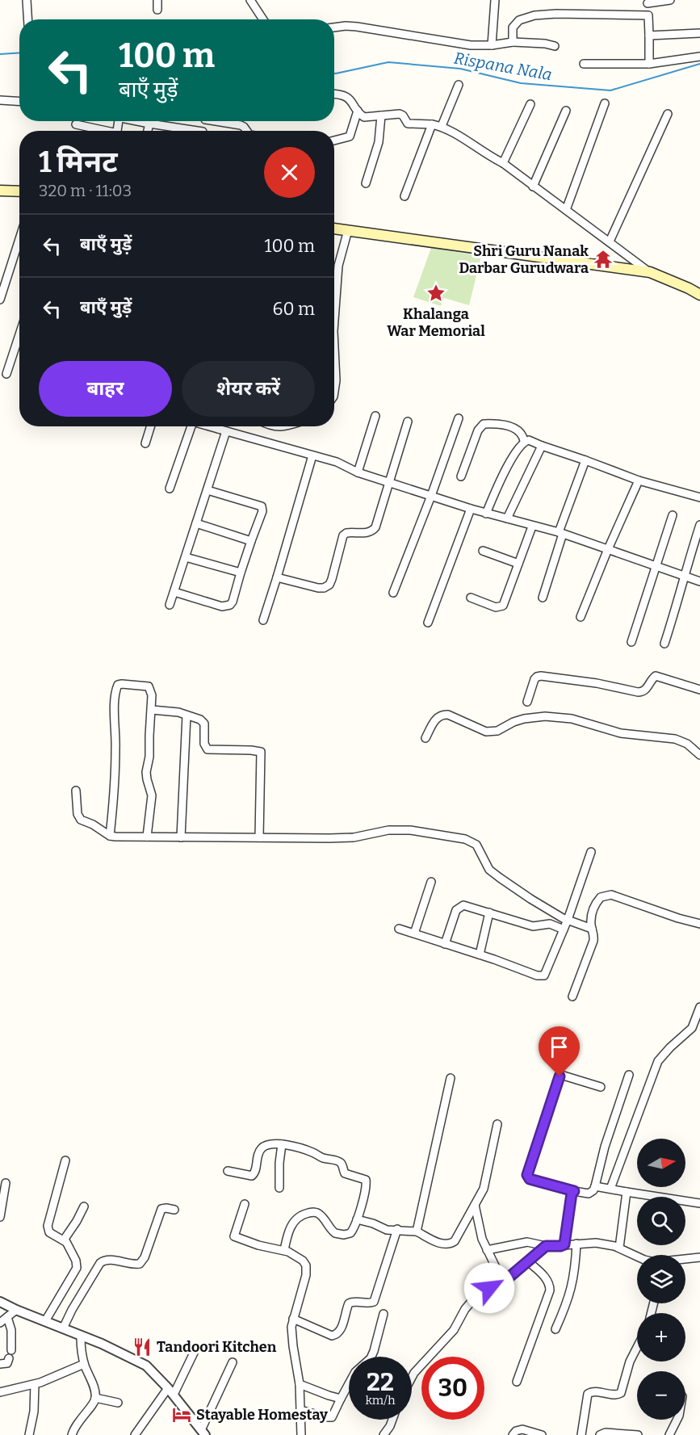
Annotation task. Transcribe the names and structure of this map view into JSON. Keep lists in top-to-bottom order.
{
  "water": ["Rispana Nala"],
  "places": {
    "temple": ["Shri Guru Nanak Darbar Gurudwara"],
    "place": ["Khalanga War Memorial"],
    "restaurant": ["Tandoori Kitchen"],
    "hotel": ["Stayable Homestay"]
  },
  "north": "right",
  "page": {
    "turn": ["100 m", "बाएँ मुड़ें"],
    "heading": ["1 मिनट", "320 m · 11:03"],
    "list": [
      {
        "name": "बाएँ मुड़ें",
        "value": "100 m"
      },
      {
        "name": "बाएँ मुड़ें",
        "value": "60 m"
      }
    ],
    "buttons": ["बाहर", "शेयर करें"],
    "map_buttons": ["+", "−"],
    "speed": "22 km/h",
    "limit": "30"
  }
}
